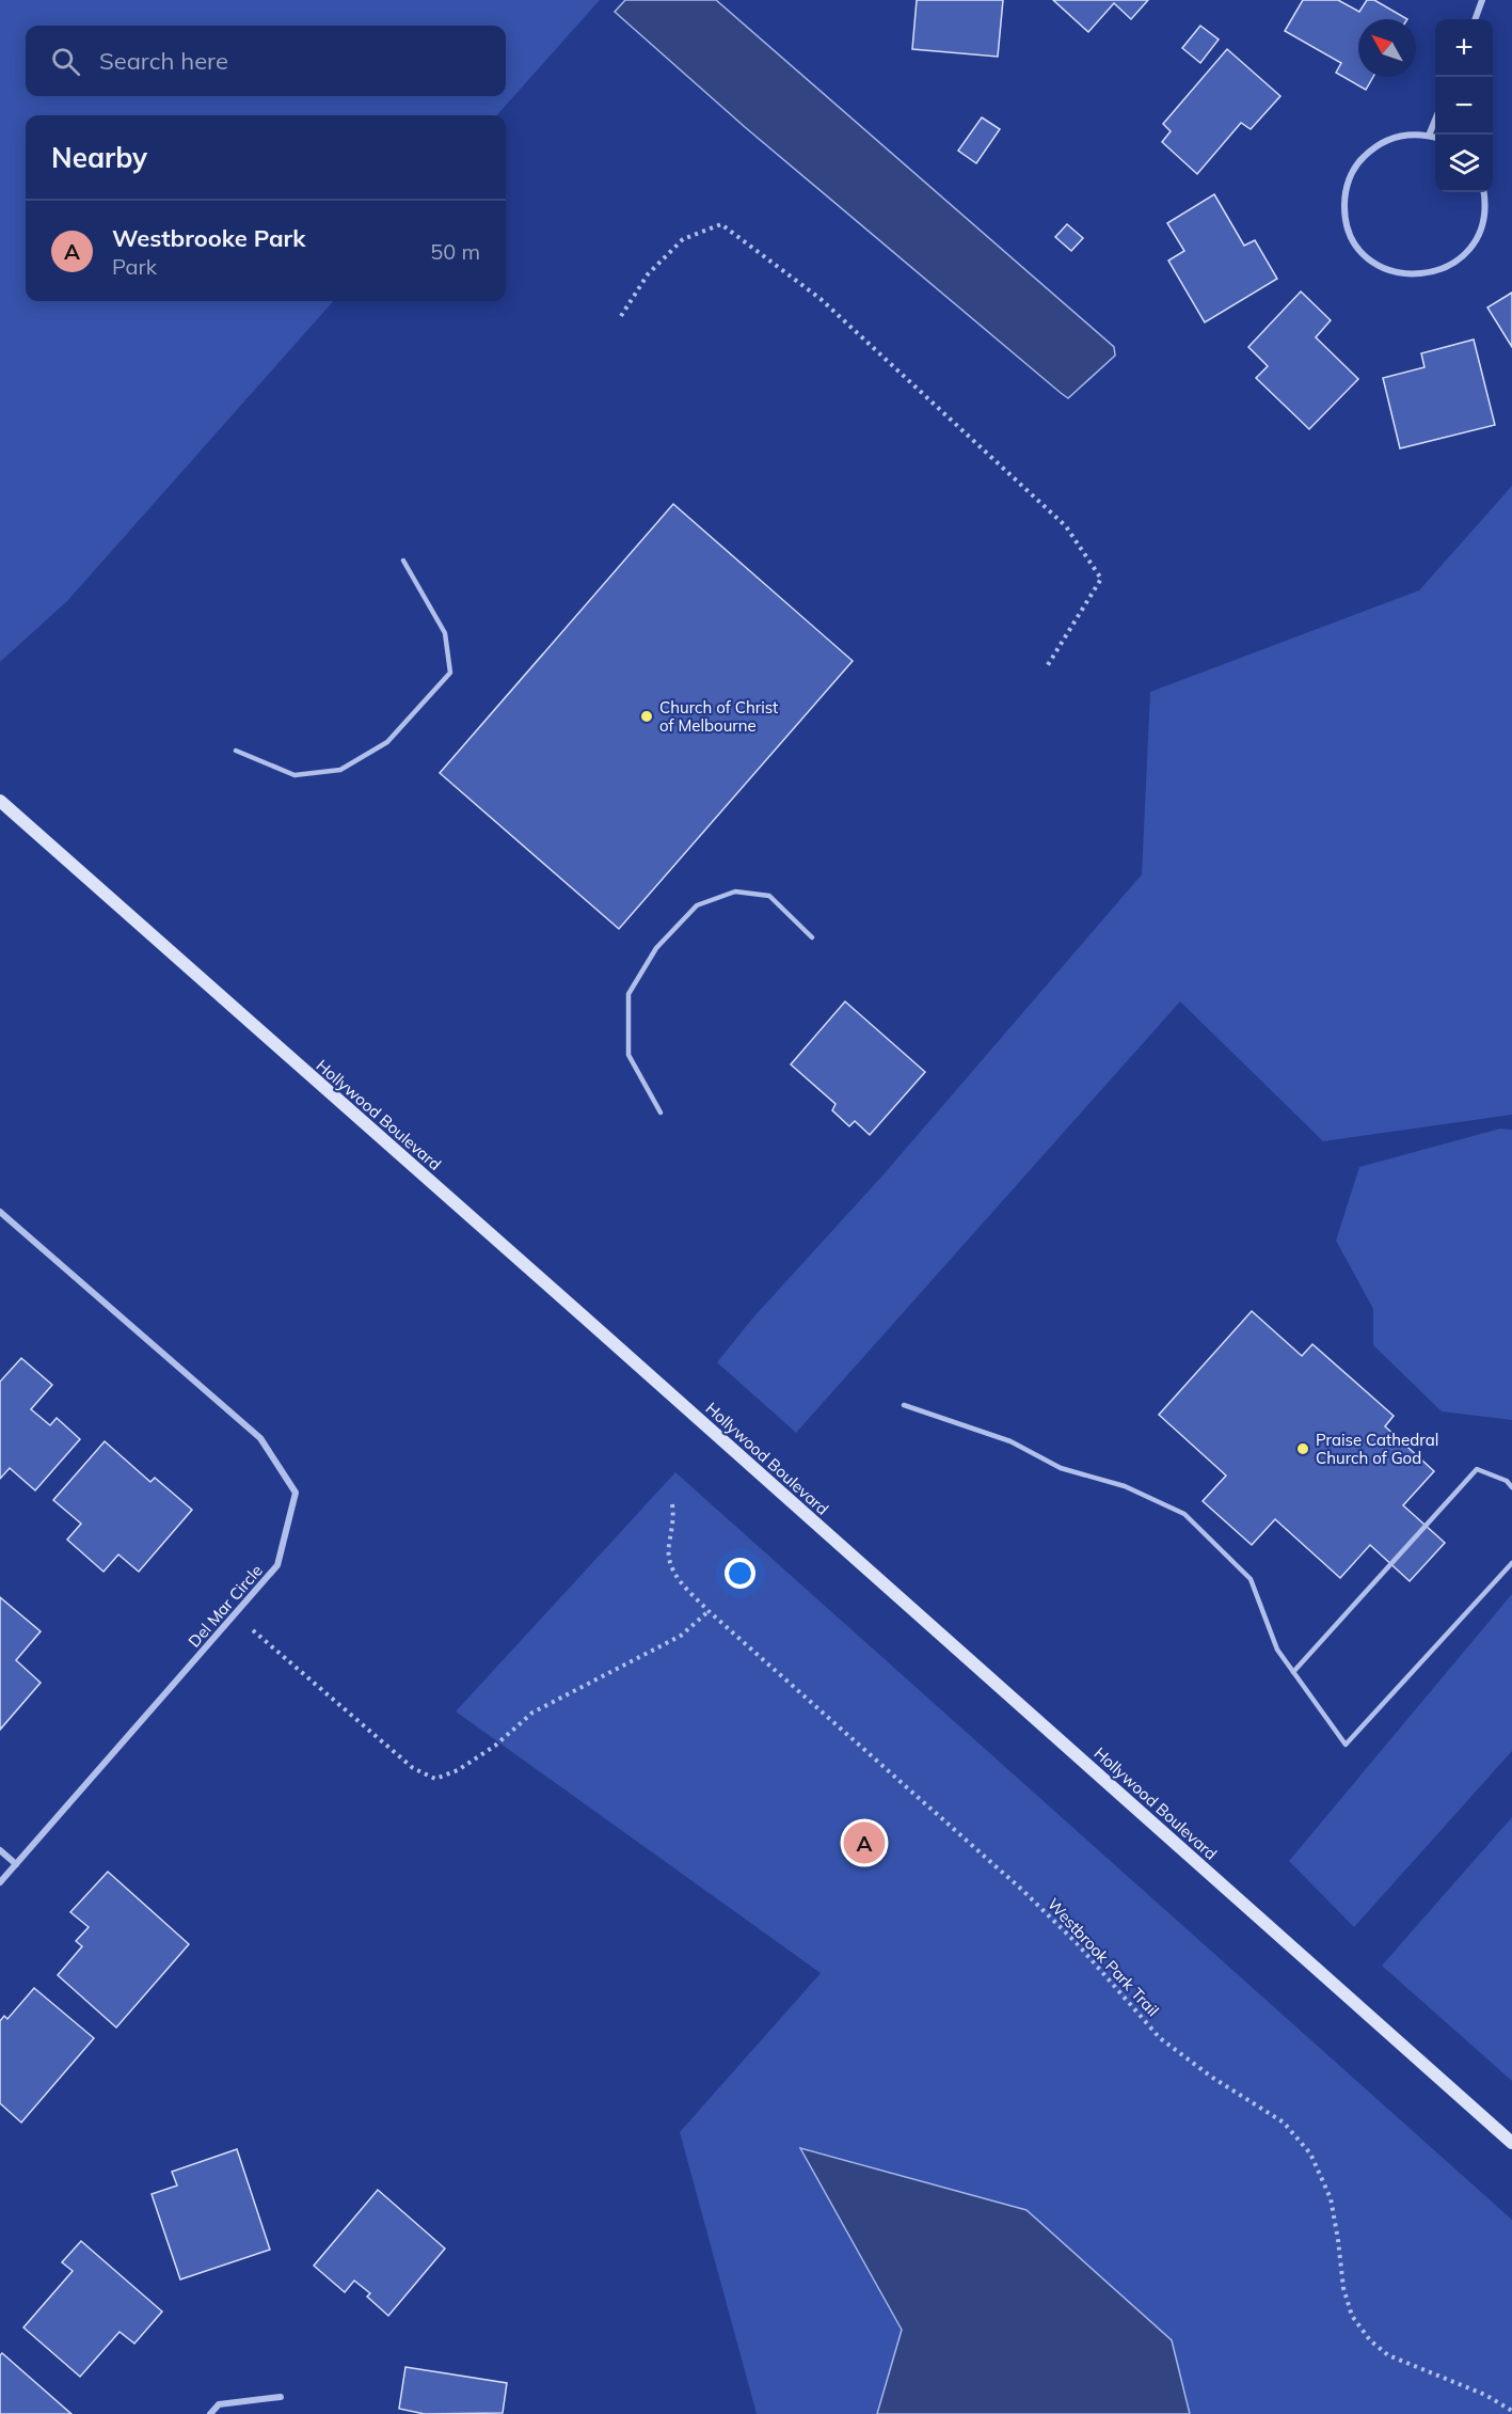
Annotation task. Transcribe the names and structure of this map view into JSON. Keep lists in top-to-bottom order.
{
  "streets": {
    "street": ["Hollywood Boulevard", "Del Mar Circle"],
    "path": ["Westbrook Park Trail"]
  },
  "places": ["Church of Christ of Melbourne", "Praise Cathedral Church of God"],
  "north": "top left",
  "page": {
    "map_buttons": ["+", "−"],
    "search": "Search here",
    "heading": "Nearby",
    "list": [
      {
        "mark": "A",
        "name": "Westbrooke Park",
        "note": "Park",
        "value": "50 m"
      }
    ],
    "pins": "A"
  }
}
